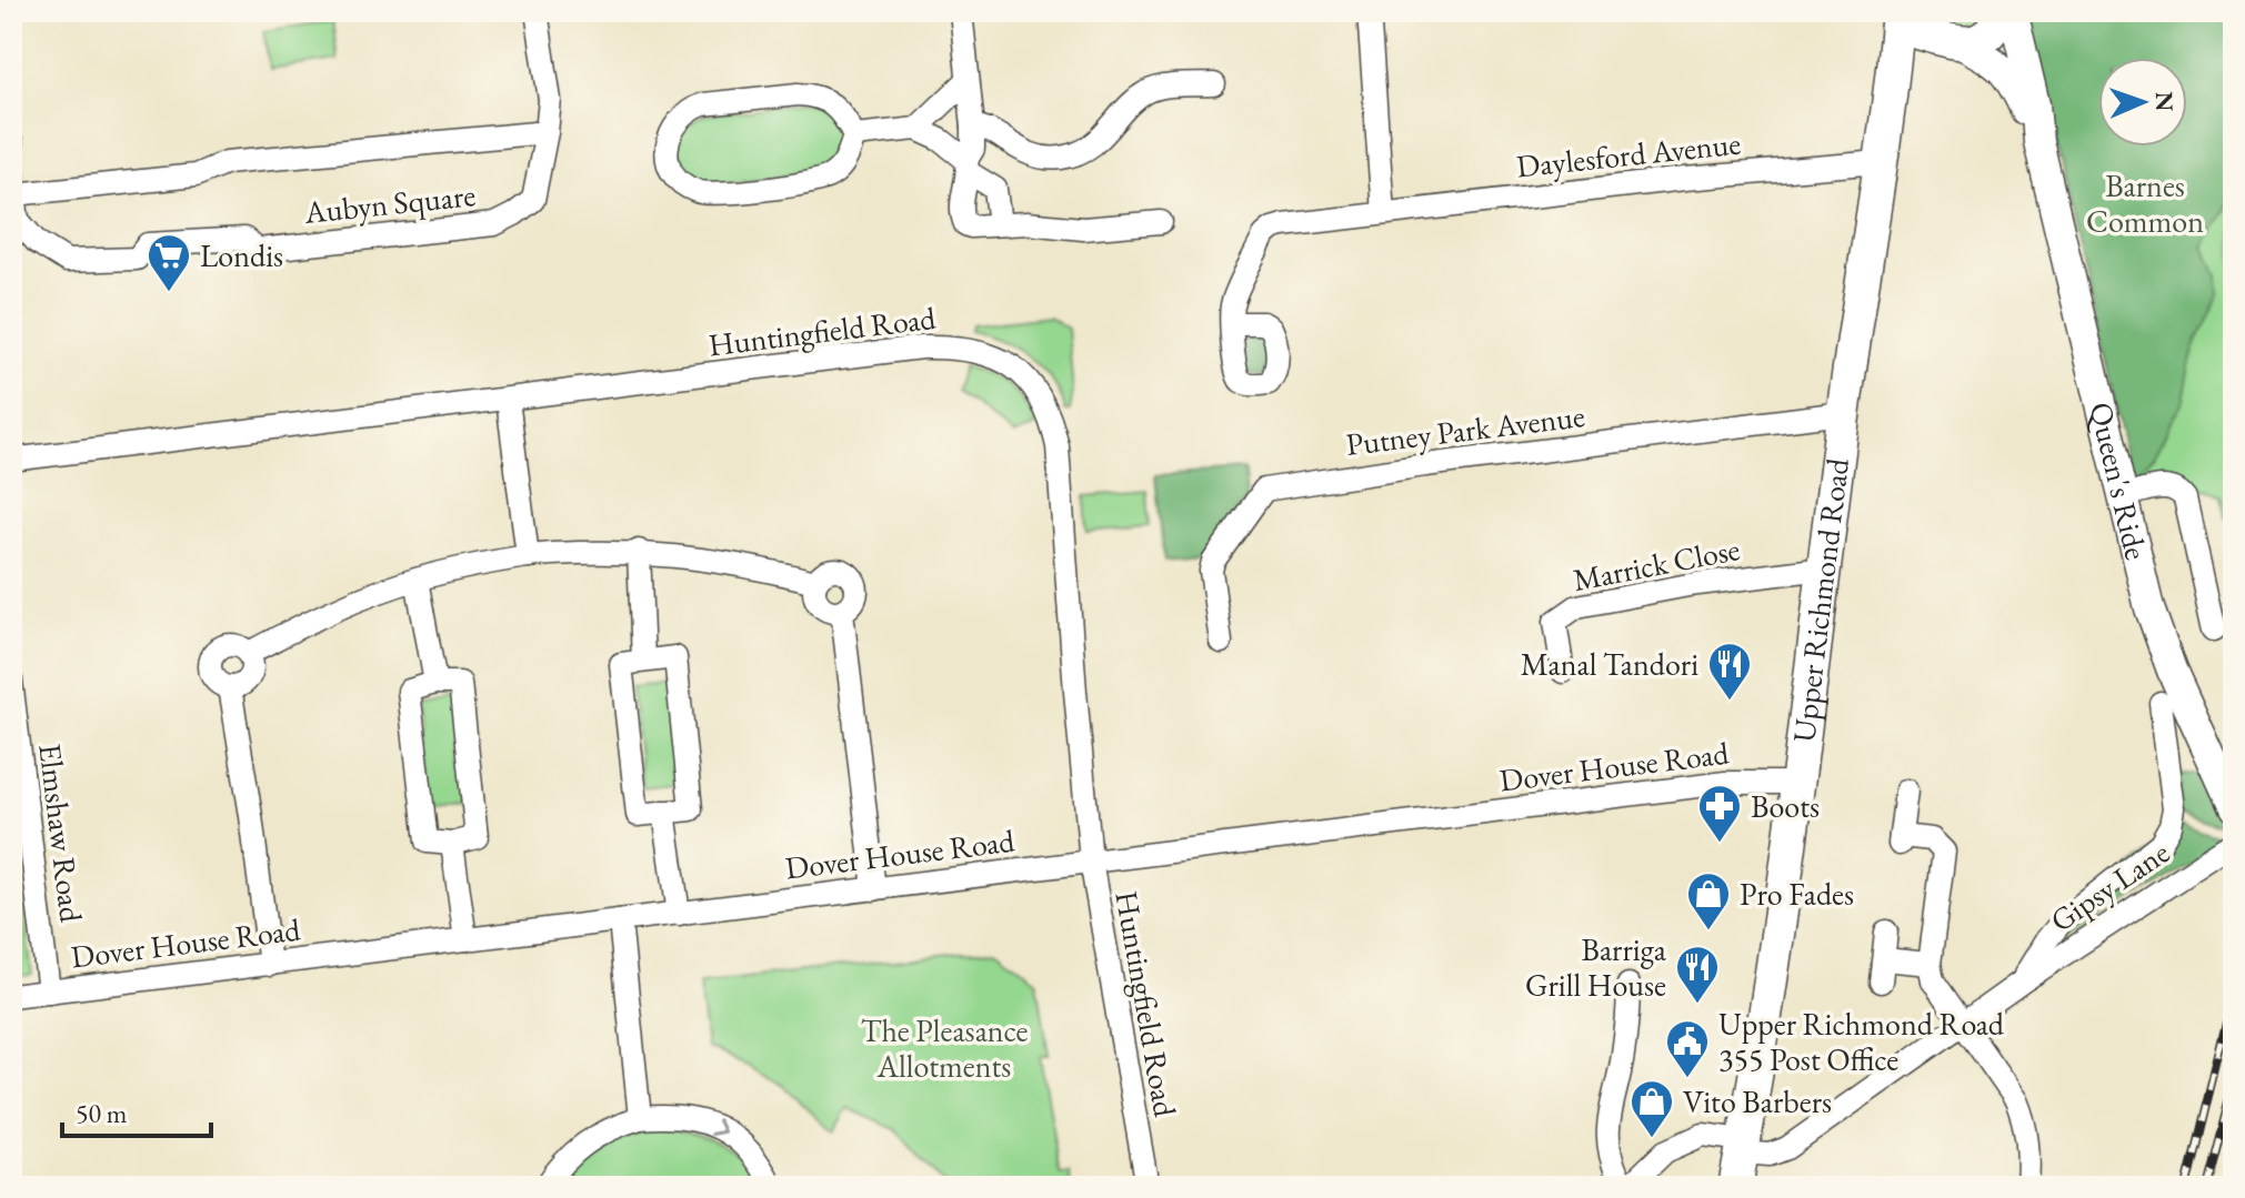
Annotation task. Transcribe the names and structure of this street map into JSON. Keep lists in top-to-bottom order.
{
  "streets": {
    "highway": ["Queen's Ride", "Upper Richmond Road"],
    "street": [
      "Daylesford Avenue",
      "Aubyn Square",
      "Huntingfield Road",
      "Putney Park Avenue",
      "Marrick Close",
      "Dover House Road",
      "Elmshaw Road",
      "Gipsy Lane"
    ]
  },
  "crossings": [
    ["Daylesford Avenue", "Upper Richmond Road"],
    ["Huntingfield Road", "Dover House Road"],
    ["Putney Park Avenue", "Upper Richmond Road"],
    ["Queen's Ride", "Upper Richmond Road"],
    ["Marrick Close", "Upper Richmond Road"],
    ["Upper Richmond Road", "Dover House Road"],
    ["Upper Richmond Road", "Gipsy Lane"],
    ["Dover House Road", "Elmshaw Road"]
  ],
  "parks": ["Barnes Common", "The Pleasance Allotments"],
  "places": {
    "supermarket": ["Londis"],
    "restaurant": ["Manal Tandori", "Barriga Grill House"],
    "pharmacy": ["Boots"],
    "shop": ["Pro Fades", "Vito Barbers"],
    "public building": ["Upper Richmond Road 355 Post Office"]
  },
  "scale_bar": "50 m",
  "north": "right"
}
